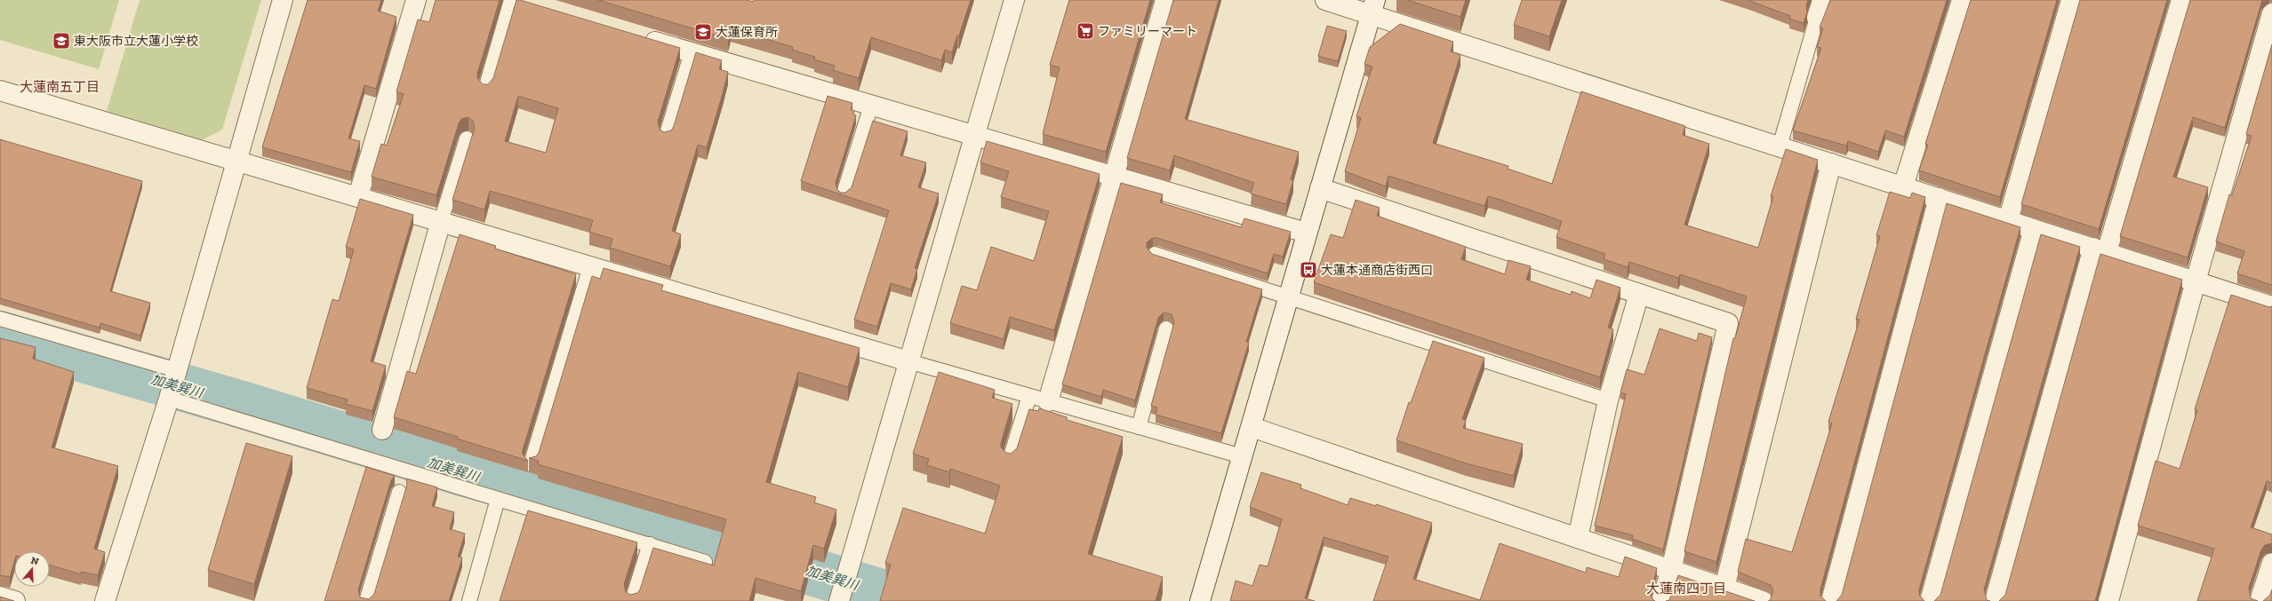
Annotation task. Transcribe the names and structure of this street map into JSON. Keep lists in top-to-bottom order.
{
  "districts": ["大蓮南五丁目", "大蓮南四丁目"],
  "water": ["加美巽川"],
  "places": {
    "supermarket": ["ファミリーマート"],
    "school or university": ["大蓮保育所", "東大阪市立大蓮小学校"],
    "bus stop": ["大蓮本通商店街西口"]
  },
  "north": "top"
}
